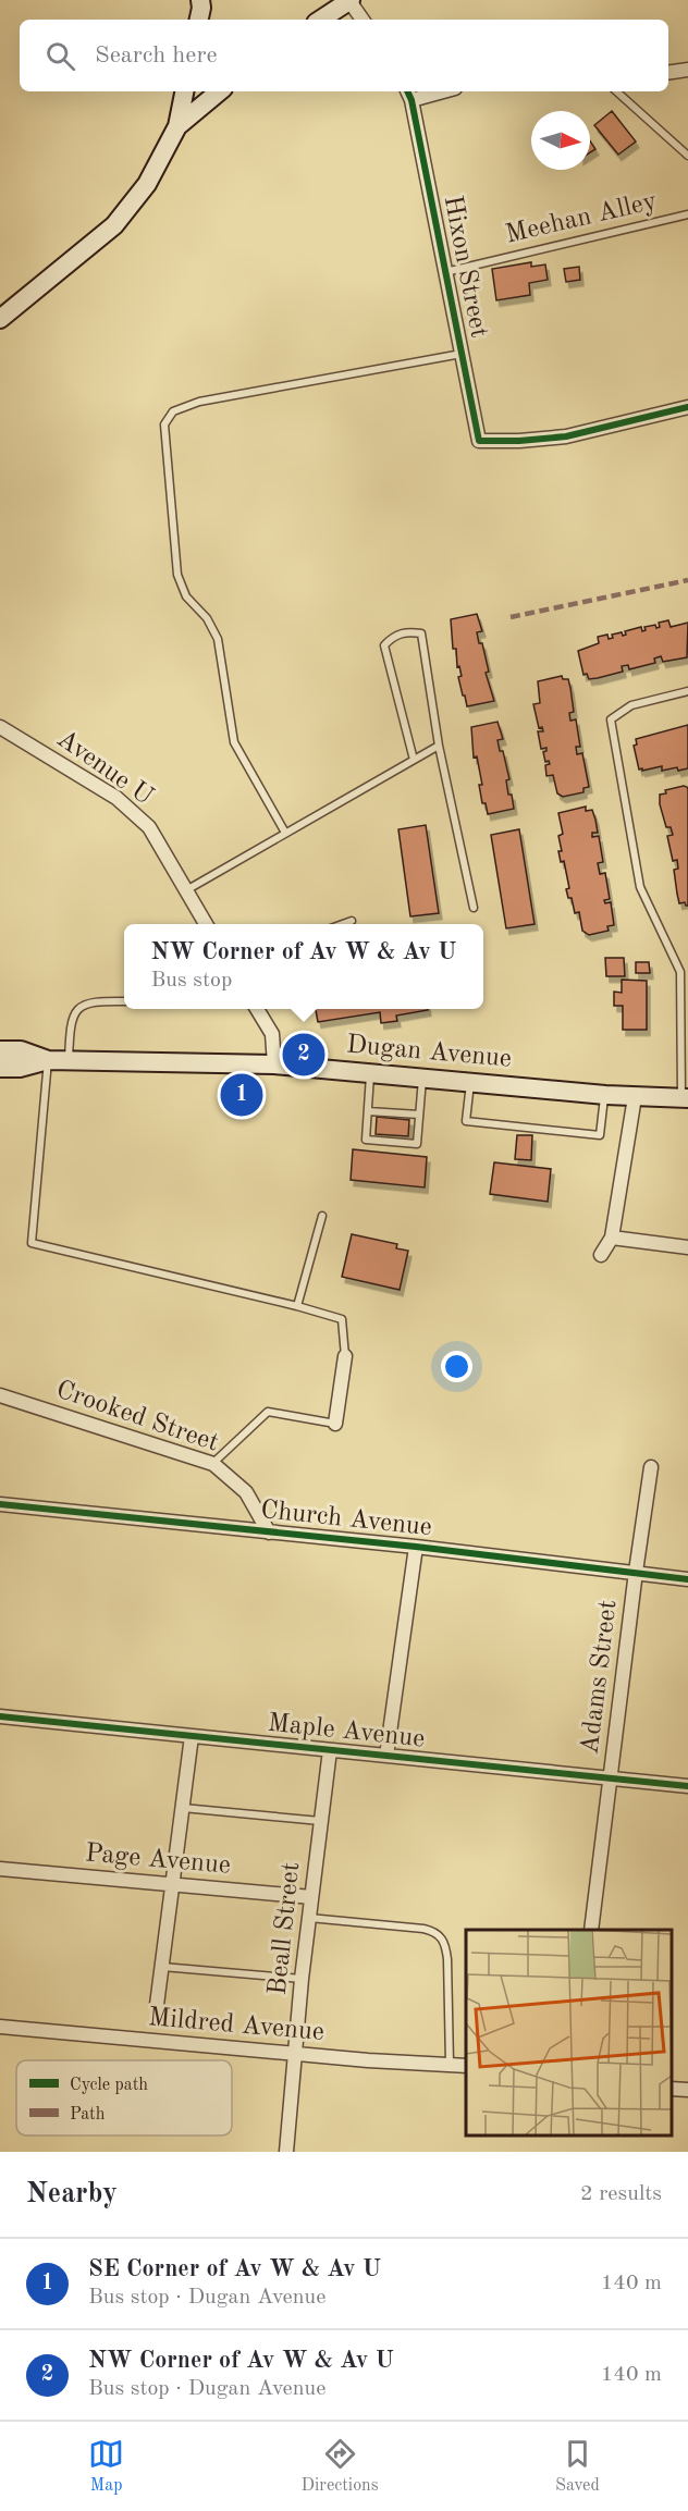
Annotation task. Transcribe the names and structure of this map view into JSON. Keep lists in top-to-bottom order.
{
  "streets": {
    "main road": ["Dugan Avenue"],
    "street": [
      "Hixon Street",
      "Avenue U",
      "Crooked Street",
      "Church Avenue",
      "Adams Street",
      "Maple Avenue",
      "Page Avenue",
      "Beall Street",
      "Mildred Avenue"
    ],
    "lane": ["Meehan Alley"]
  },
  "crossings": [
    ["Meehan Alley", "Hixon Street"],
    ["Crooked Street", "Church Avenue"],
    ["Church Avenue", "Adams Street"],
    ["Adams Street", "Maple Avenue"],
    ["Maple Avenue", "Beall Street"],
    ["Page Avenue", "Beall Street"],
    ["Beall Street", "Mildred Avenue"]
  ],
  "legend": ["Cycle path", "Path"],
  "north": "right",
  "page": {
    "search": "Search here",
    "popup": ["NW Corner of Av W & Av U", "Bus stop"],
    "pins": ["2", "1"],
    "heading": ["Nearby", "2 results"],
    "list": [
      {
        "mark": "1",
        "name": "SE Corner of Av W & Av U",
        "note": "Bus stop · Dugan Avenue",
        "value": "140 m"
      },
      {
        "mark": "2",
        "name": "NW Corner of Av W & Av U",
        "note": "Bus stop · Dugan Avenue",
        "value": "140 m"
      }
    ],
    "nav": ["Map", "Directions", "Saved"]
  }
}
